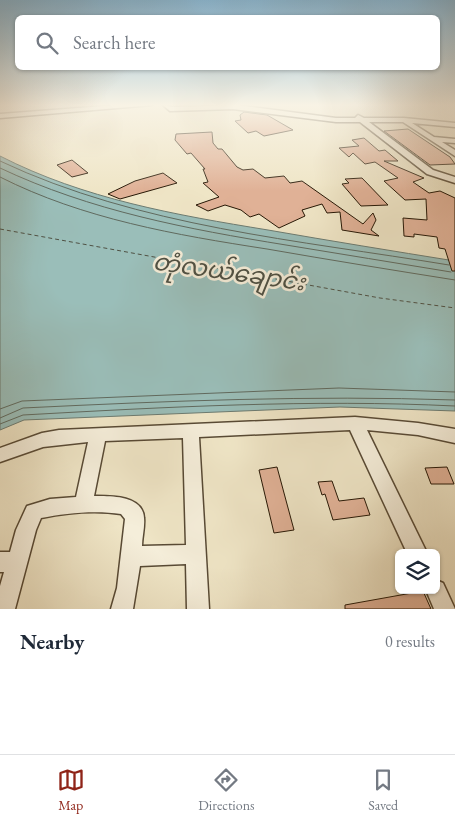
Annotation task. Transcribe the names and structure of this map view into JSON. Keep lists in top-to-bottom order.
{
  "water": ["တုံလယ်ချောင်း"],
  "page": {
    "search": "Search here",
    "heading": ["Nearby", "0 results"],
    "nav": ["Map", "Directions", "Saved"]
  }
}
